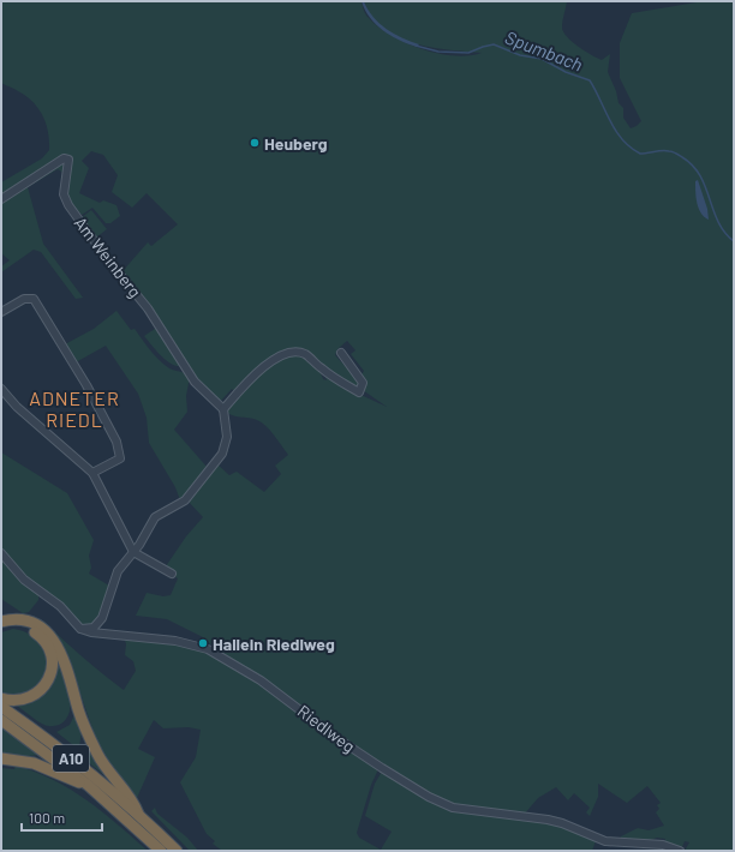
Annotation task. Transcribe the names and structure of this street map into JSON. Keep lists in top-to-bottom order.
{
  "streets": {
    "highway": ["A10"],
    "street": ["Am Weinberg", "Riedlweg"]
  },
  "districts": ["ADNETER RIEDL"],
  "water": ["Spumbach"],
  "places": ["Heuberg", "Hallein Riedlweg"],
  "scale_bar": "100 m"
}
